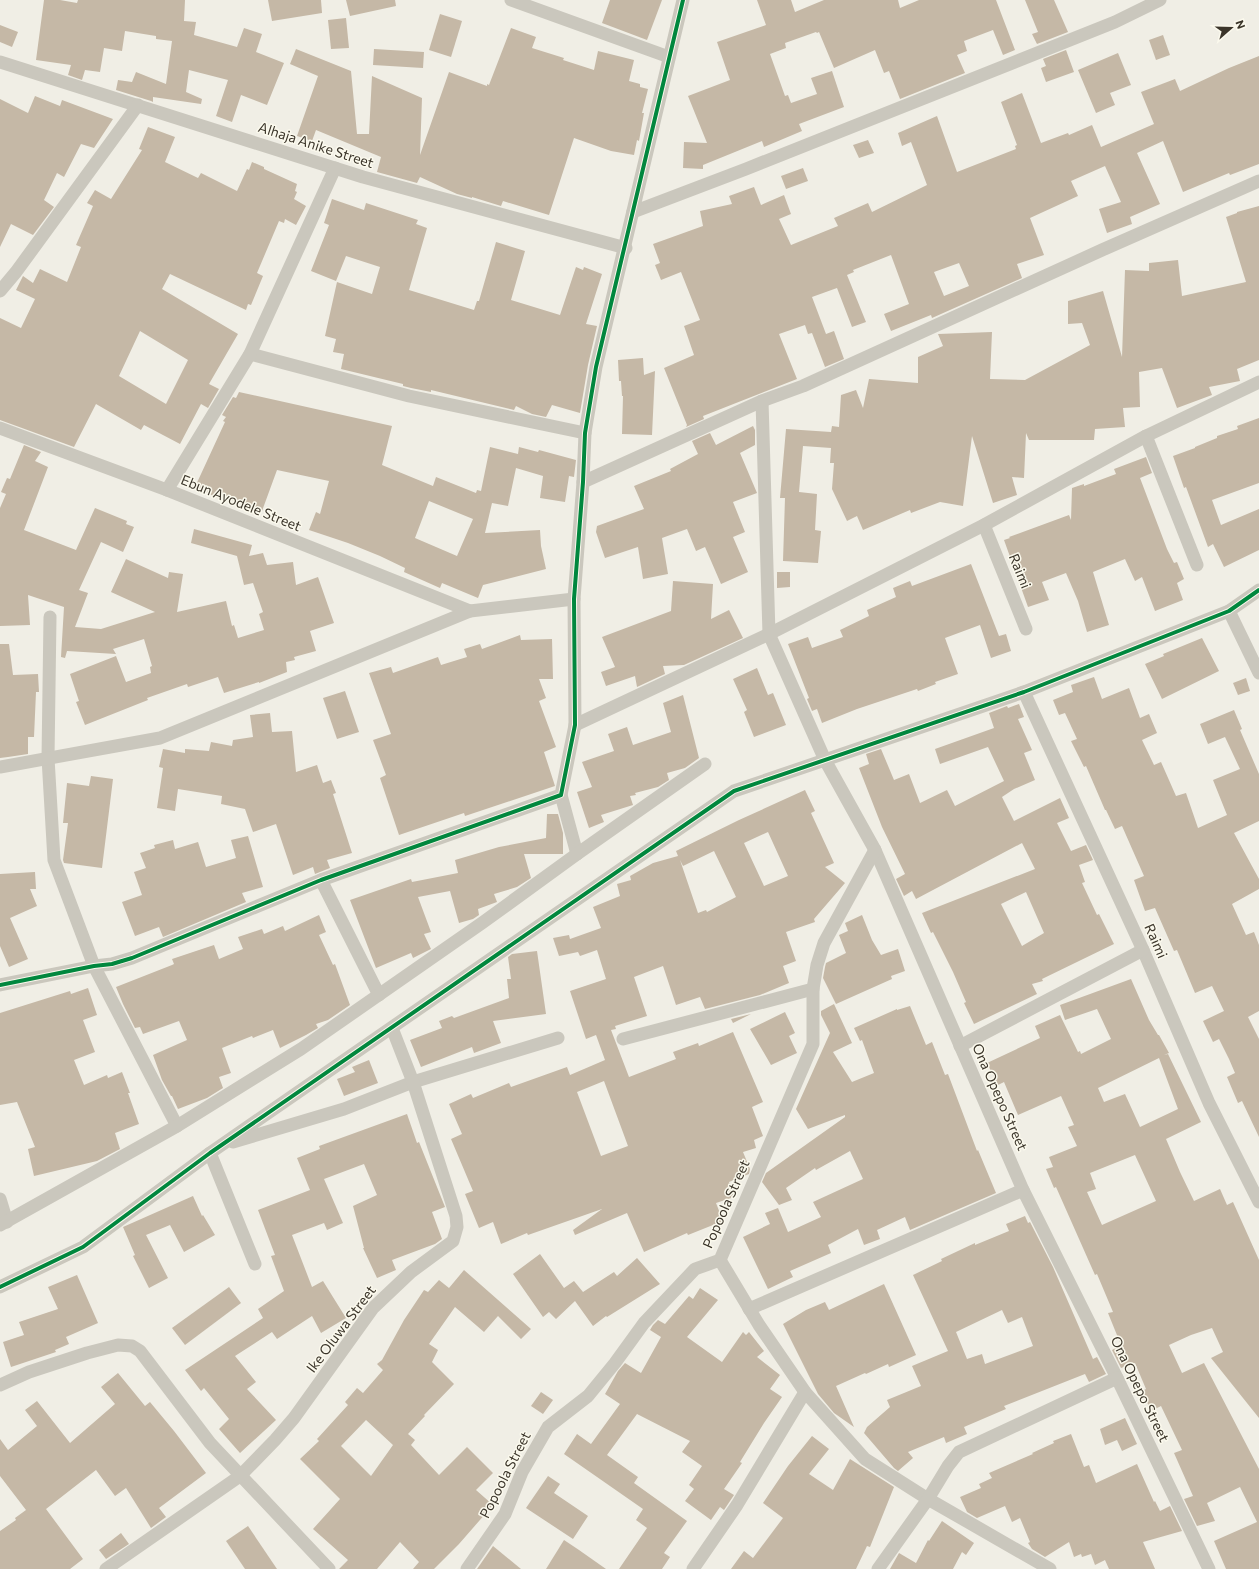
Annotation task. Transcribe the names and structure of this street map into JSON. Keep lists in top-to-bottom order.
{
  "streets": {
    "street": [
      "Alhaja Anike Street",
      "Ebun Ayodele Street",
      "Raimi",
      "Ona Opepo Street",
      "Popoola Street",
      "Ike Oluwa Street"
    ]
  },
  "crossings": [
    ["Ona Opepo Street", "Popoola Street"]
  ],
  "north": "right"
}
